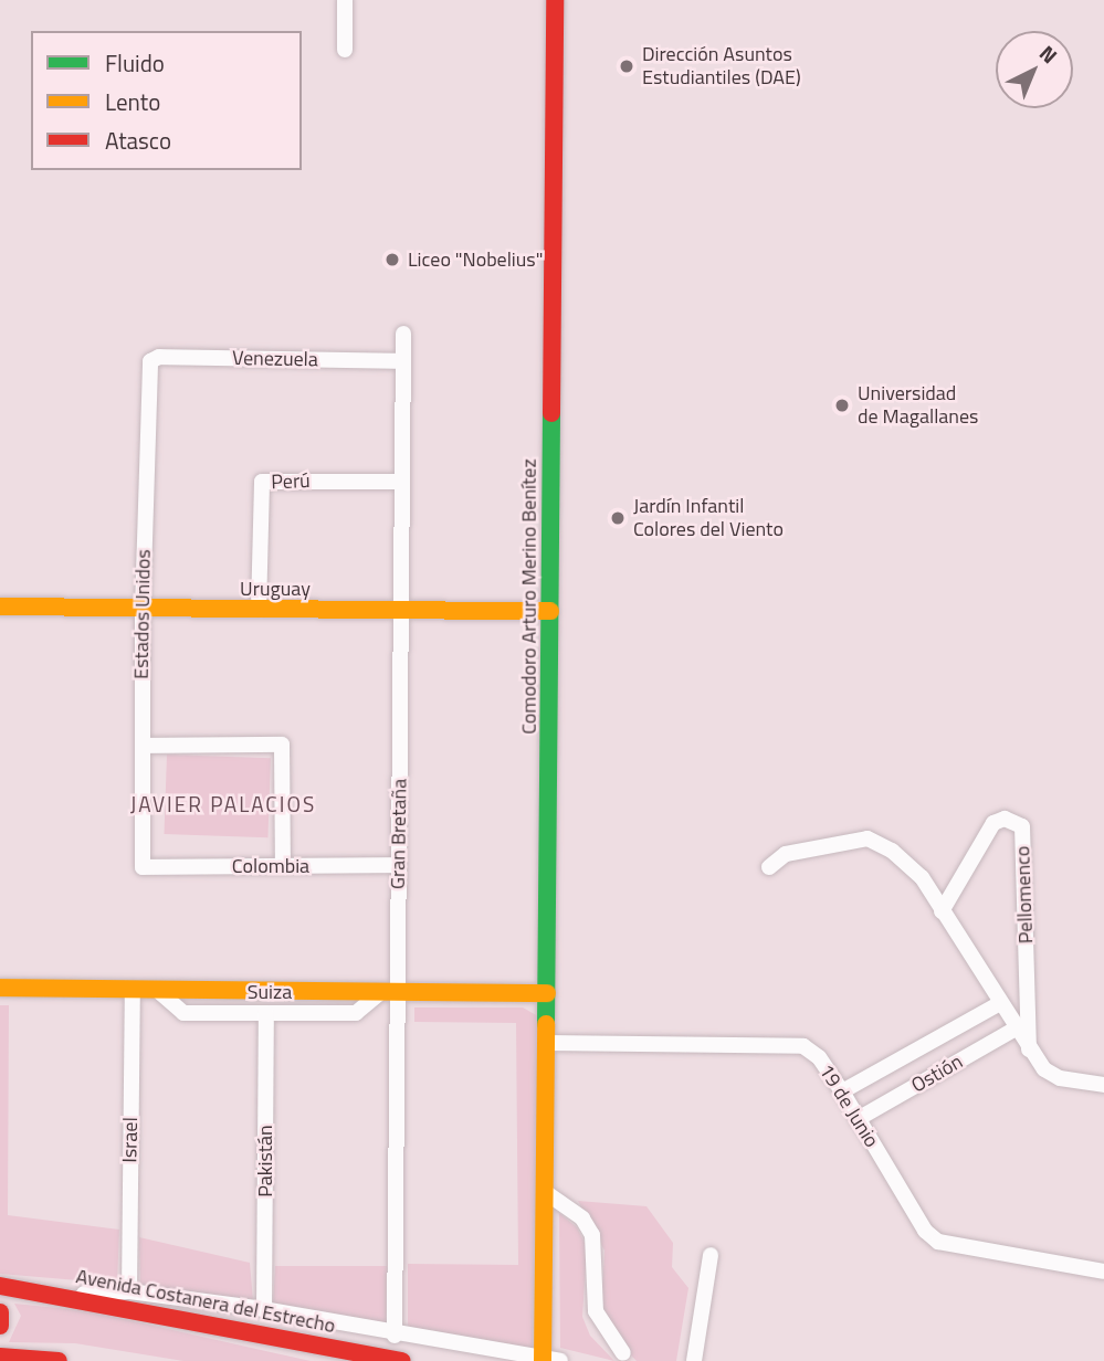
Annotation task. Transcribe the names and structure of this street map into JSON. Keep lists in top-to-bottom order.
{
  "streets": {
    "main road": [
      "Uruguay",
      "Comodoro Arturo Merino Benítez",
      "Suiza",
      "Avenida Costanera del Estrecho"
    ],
    "street": [
      "Venezuela",
      "Perú",
      "Estados Unidos",
      "Gran Bretaña",
      "Colombia",
      "Pellomenco",
      "Ostión",
      "19 de Junio",
      "Israel",
      "Pakistán"
    ]
  },
  "crossings": [
    ["Venezuela", "Estados Unidos"],
    ["Venezuela", "Gran Bretaña"],
    ["Perú", "Uruguay"],
    ["Perú", "Gran Bretaña"],
    ["Uruguay", "Comodoro Arturo Merino Benítez"],
    ["Uruguay", "Estados Unidos"],
    ["Uruguay", "Gran Bretaña"],
    ["Comodoro Arturo Merino Benítez", "Suiza"],
    ["Comodoro Arturo Merino Benítez", "19 de Junio"],
    ["Estados Unidos", "Colombia"],
    ["Gran Bretaña", "Colombia"],
    ["Gran Bretaña", "Suiza"],
    ["Suiza", "Israel"],
    ["Suiza", "Pakistán"],
    ["Ostión", "19 de Junio"]
  ],
  "districts": ["JAVIER PALACIOS"],
  "places": [
    "Dirección Asuntos Estudiantiles (DAE)",
    "Liceo \"Nobelius\"",
    "Universidad de Magallanes",
    "Jardín Infantil Colores del Viento"
  ],
  "legend": ["Fluido", "Lento", "Atasco"],
  "north": "top right"
}
